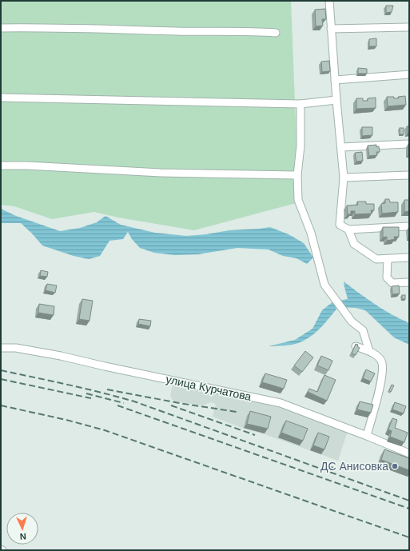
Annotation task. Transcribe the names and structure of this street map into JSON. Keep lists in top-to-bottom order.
{
  "streets": {
    "street": ["улица Курчатова"]
  },
  "places": ["ДС Анисовка"],
  "north": "bottom"
}
